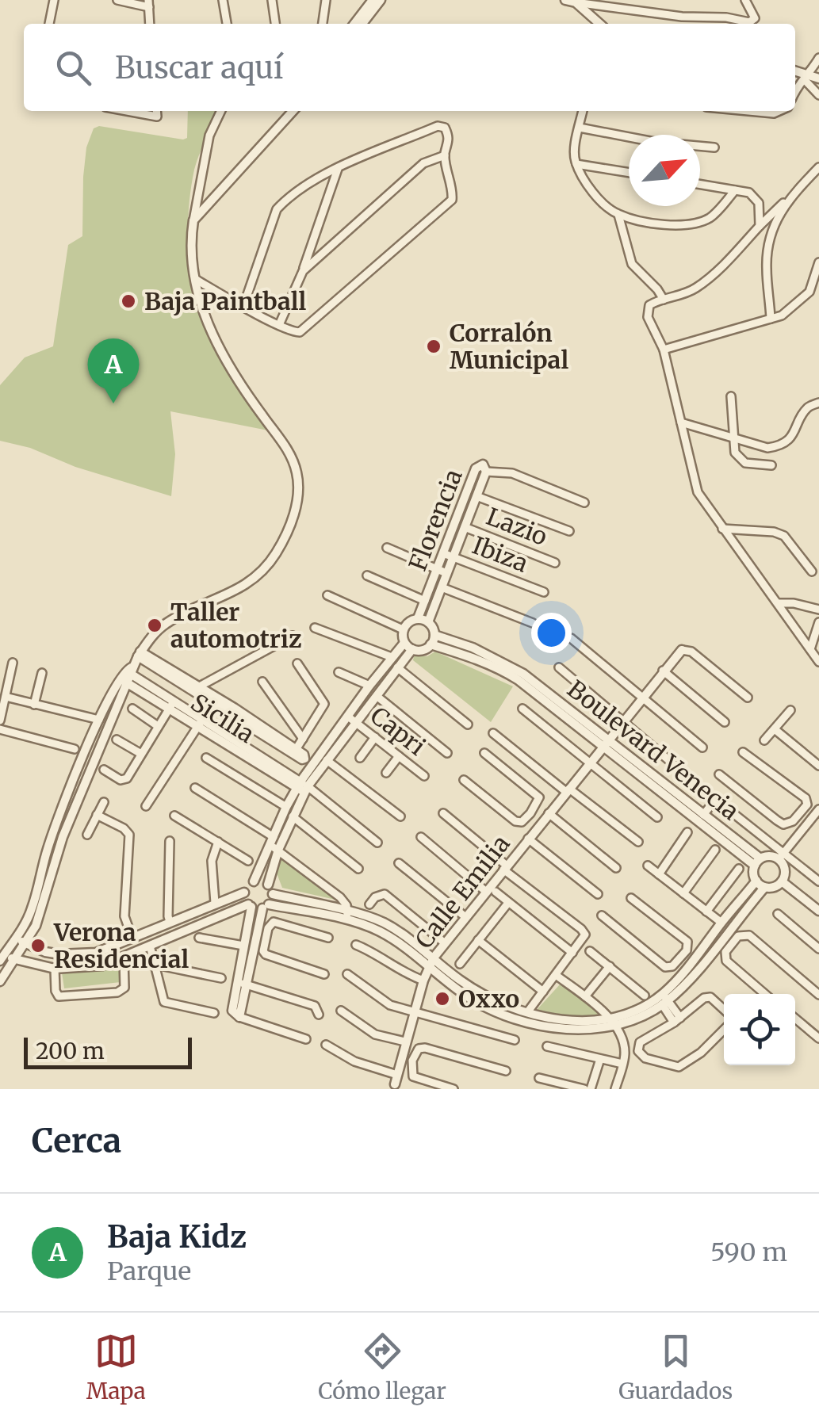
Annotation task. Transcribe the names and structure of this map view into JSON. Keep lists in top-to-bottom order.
{
  "streets": {
    "street": [
      "Florencia",
      "Lazio",
      "Ibiza",
      "Sicilia",
      "Capri",
      "Boulevard Venecia",
      "Calle Emilia"
    ]
  },
  "crossings": [
    ["Florencia", "Lazio"],
    ["Florencia", "Ibiza"],
    ["Florencia", "Boulevard Venecia"],
    ["Boulevard Venecia", "Calle Emilia"]
  ],
  "places": [
    "Baja Paintball",
    "Corralón Municipal",
    "Taller automotriz",
    "Verona Residencial",
    "Oxxo"
  ],
  "scale_bar": "200 m",
  "north": "top right",
  "page": {
    "search": "Buscar aquí",
    "pins": "A",
    "scale": "200 m",
    "heading": "Cerca",
    "list": [
      {
        "mark": "A",
        "name": "Baja Kidz",
        "note": "Parque",
        "value": "590 m"
      }
    ],
    "nav": ["Mapa", "Cómo llegar", "Guardados"]
  }
}
